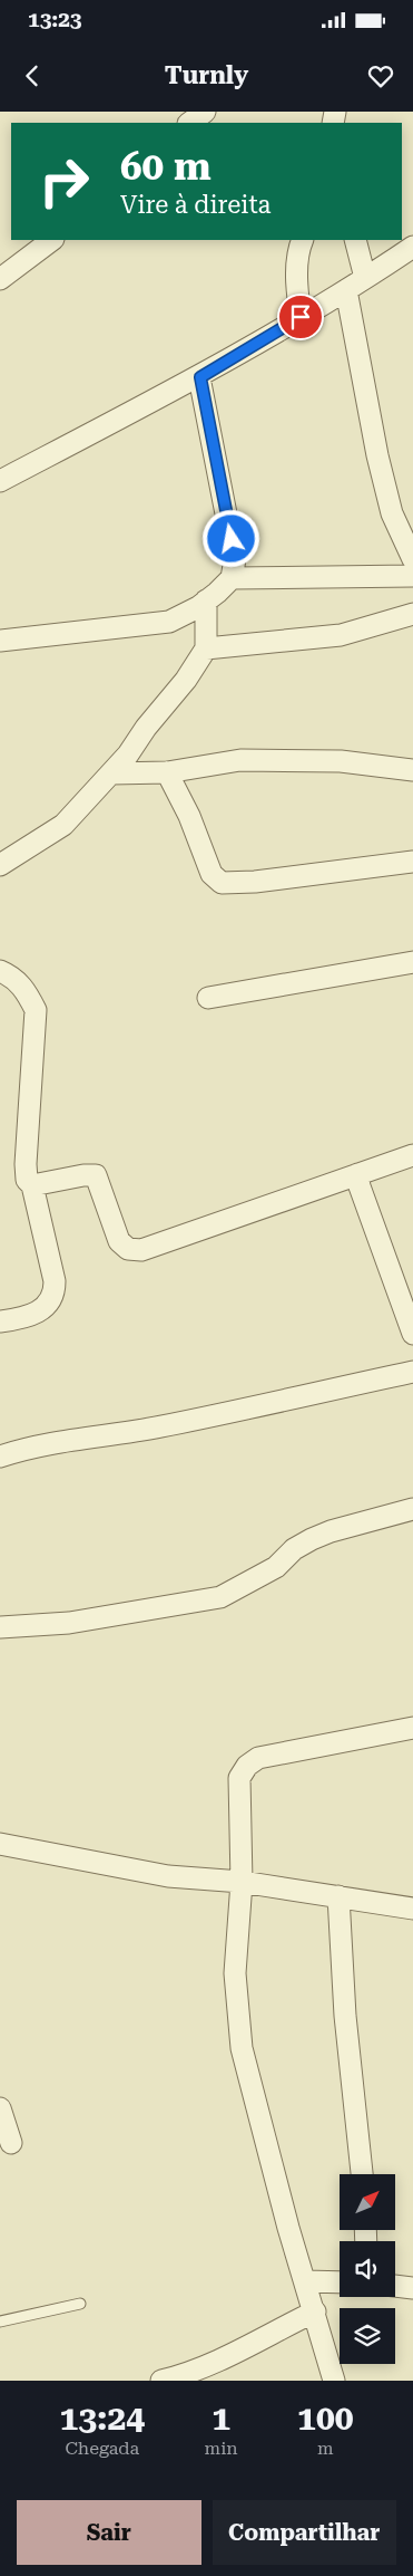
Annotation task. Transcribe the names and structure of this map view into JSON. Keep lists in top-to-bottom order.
{
  "north": "top right",
  "page": {
    "status": "13:23",
    "header": "Turnly",
    "turn": ["60 m", "Vire à direita"],
    "eta": [
      "13:24",
      "Chegada",
      "1",
      "min",
      "100",
      "m"
    ],
    "buttons": ["Sair", "Compartilhar"]
  }
}
